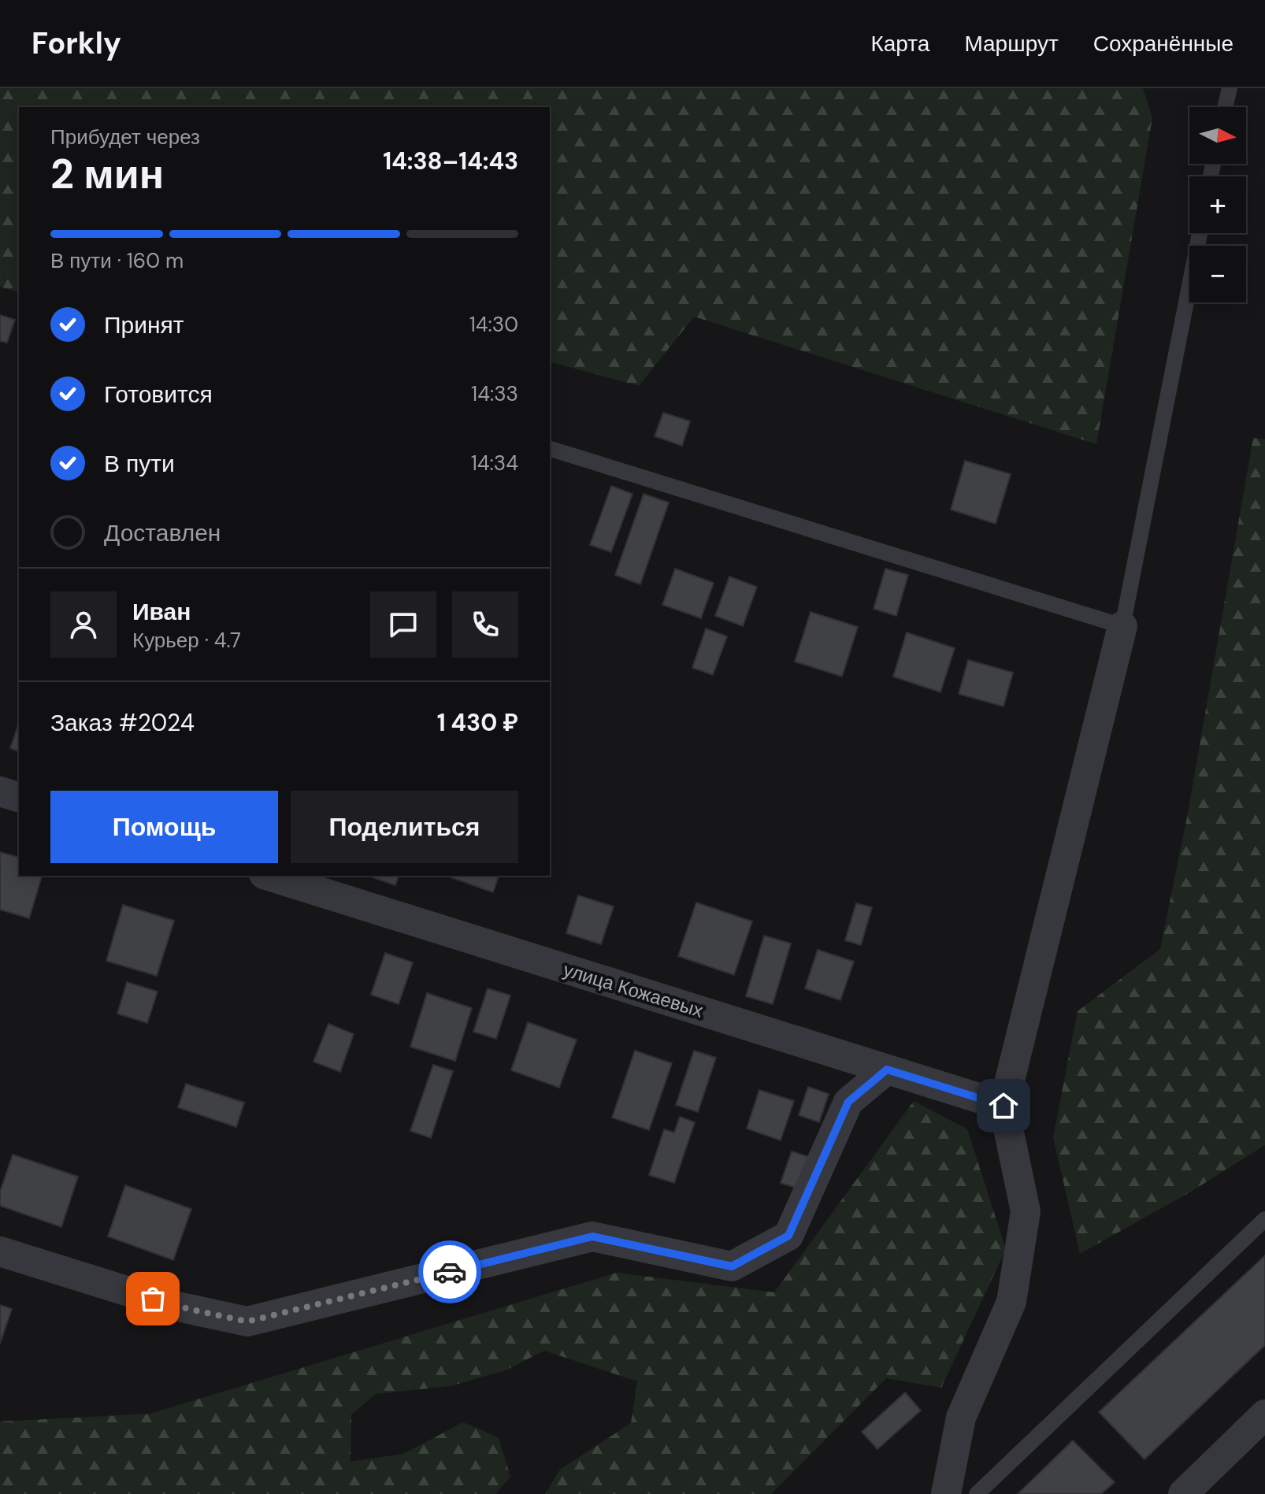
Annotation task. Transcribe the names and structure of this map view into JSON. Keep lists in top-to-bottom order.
{
  "streets": {
    "street": ["улица Кожаевых"]
  },
  "north": "right",
  "page": {
    "header": "Forkly",
    "nav": ["Карта", "Маршрут", "Сохранённые"],
    "map_buttons": ["+", "−"],
    "heading": ["2 мин", "Прибудет через", "14:38–14:43"],
    "panel": [
      "Иван",
      "Курьер · 4.7",
      "Заказ #2024",
      "1 430 ₽"
    ],
    "bar": "В пути · 160 m",
    "list": [
      ["Принят", "14:30"],
      ["Готовится", "14:33"],
      ["В пути", "14:34"],
      "Доставлен"
    ],
    "buttons": ["Помощь", "Поделиться"]
  }
}
